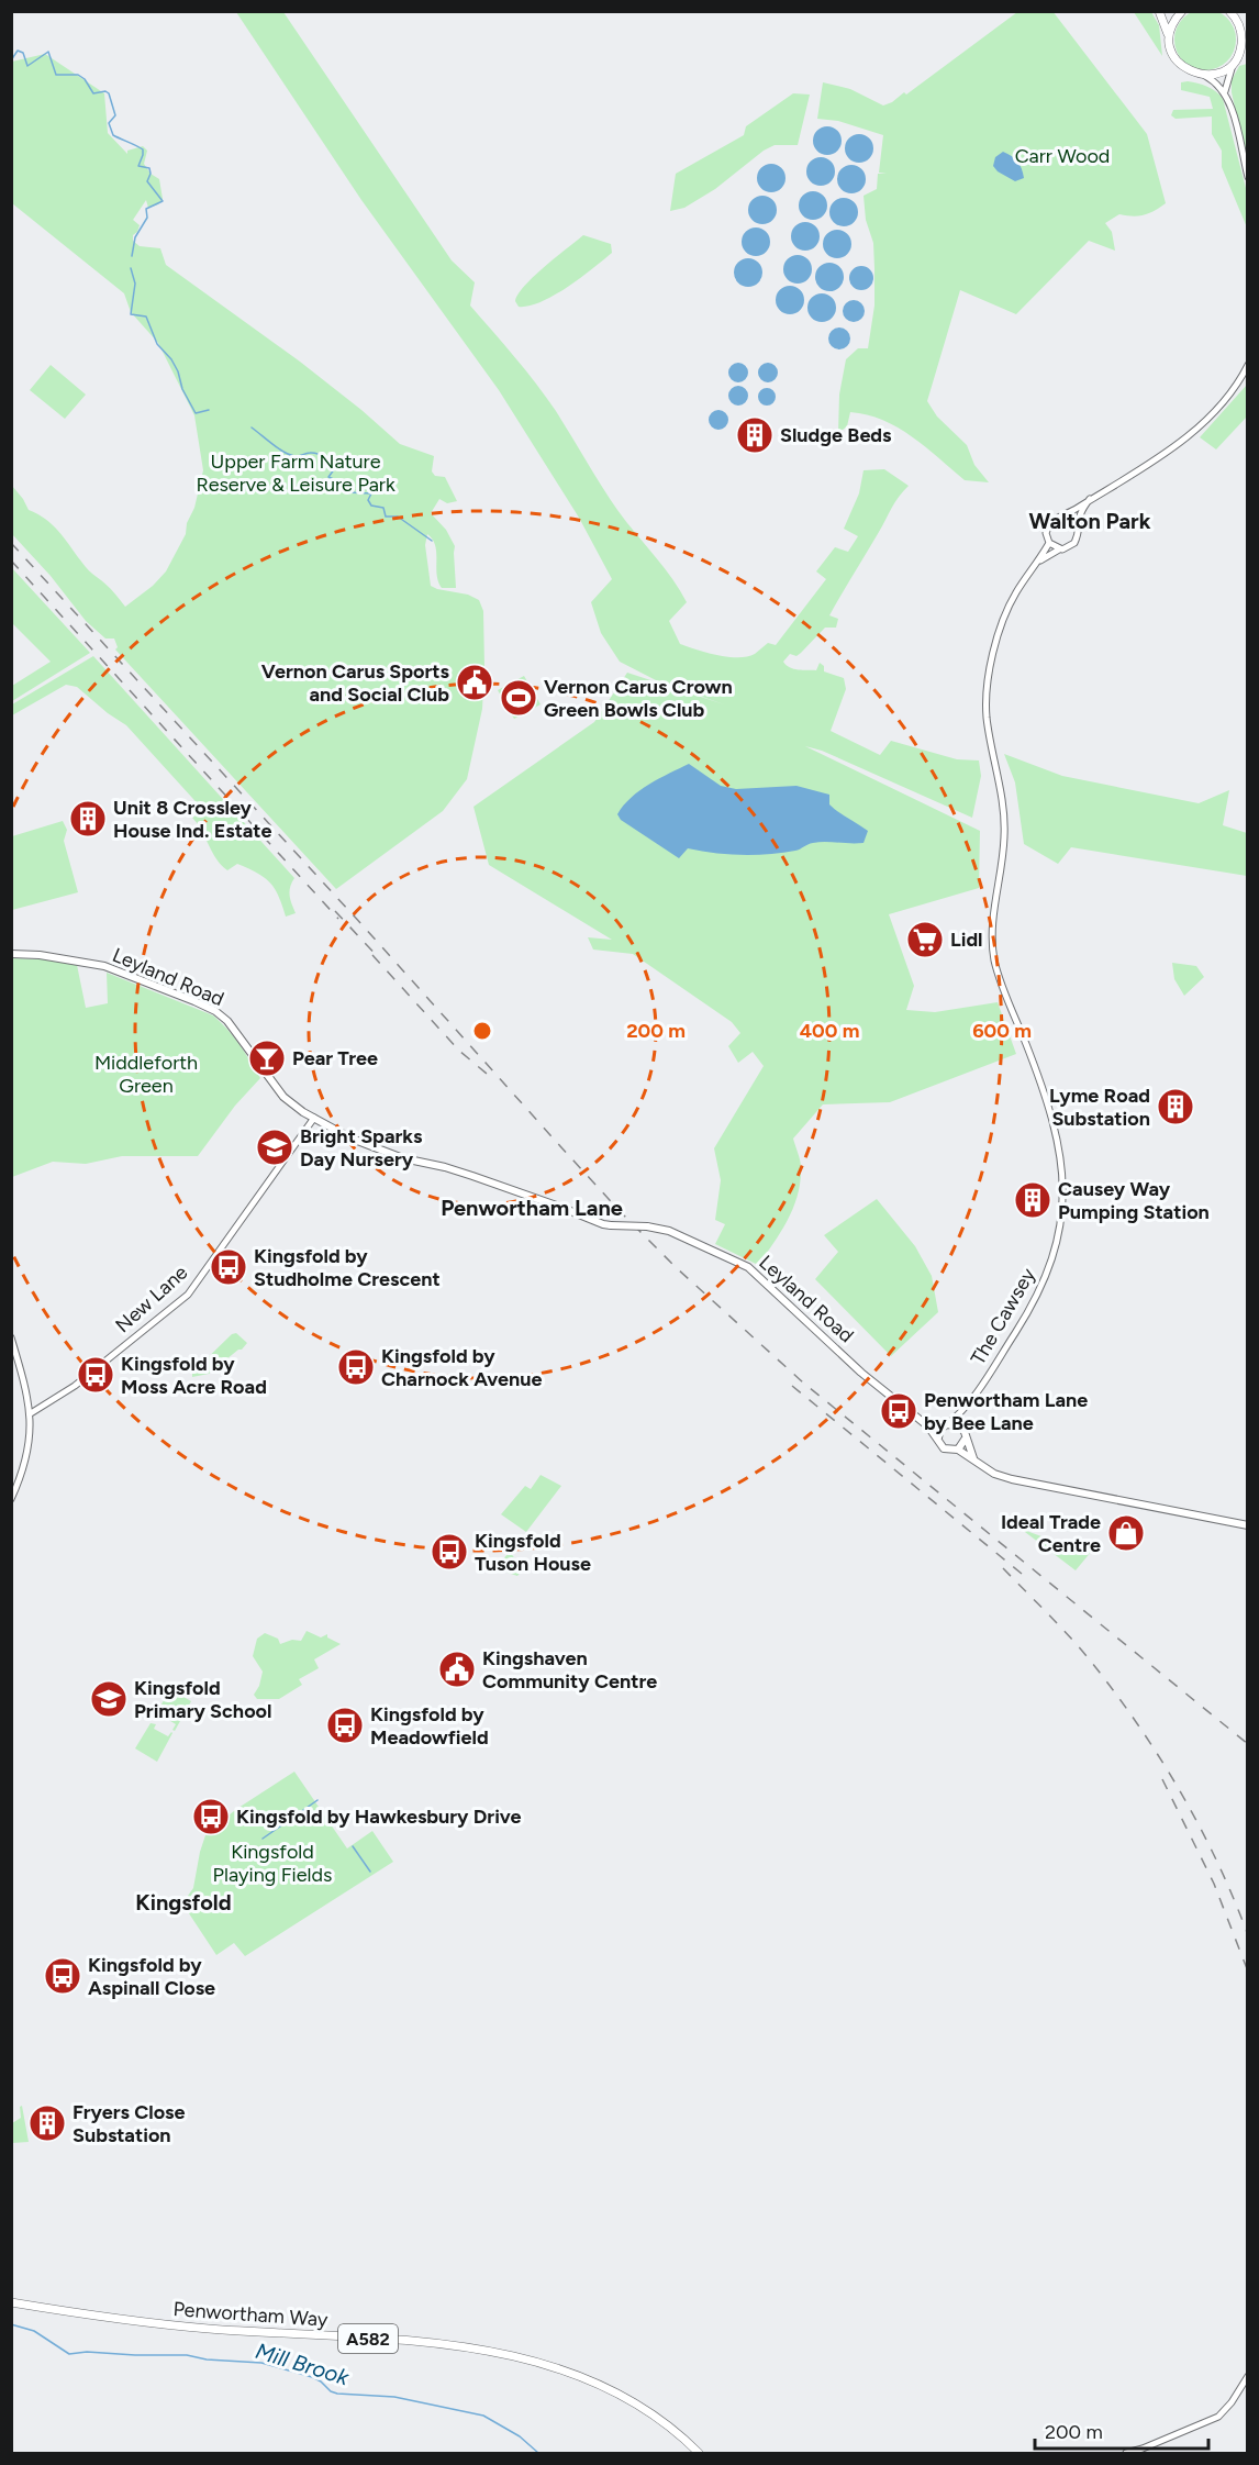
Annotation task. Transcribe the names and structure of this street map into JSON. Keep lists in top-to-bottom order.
{
  "streets": {
    "highway": ["Penwortham Way", "A582"],
    "main road": ["Leyland Road"],
    "street": ["New Lane", "The Cawsey"]
  },
  "crossings": [
    ["Leyland Road", "New Lane"],
    ["Leyland Road", "The Cawsey"]
  ],
  "districts": ["Walton Park", "Penwortham Lane", "Kingsfold"],
  "water": ["Mill Brook"],
  "parks": [
    "Carr Wood",
    "Upper Farm Nature Reserve & Leisure Park",
    "Middleforth Green",
    "Kingsfold Playing Fields"
  ],
  "places": {
    "building": [
      "Sludge Beds",
      "Unit 8 Crossley House Ind. Estate",
      "Lyme Road Substation",
      "Causey Way Pumping Station",
      "Fryers Close Substation"
    ],
    "public building": ["Vernon Carus Sports and Social Club", "Kingshaven Community Centre"],
    "sports": ["Vernon Carus Crown Green Bowls Club"],
    "supermarket": ["Lidl"],
    "bar": ["Pear Tree"],
    "school or university": ["Bright Sparks Day Nursery", "Kingsfold Primary School"],
    "bus stop": [
      "Kingsfold by Studholme Crescent",
      "Kingsfold by Charnock Avenue",
      "Kingsfold by Moss Acre Road",
      "Penwortham Lane by Bee Lane",
      "Kingsfold Tuson House",
      "Kingsfold by Meadowfield",
      "Kingsfold by Hawkesbury Drive",
      "Kingsfold by Aspinall Close"
    ],
    "shop": ["Ideal Trade Centre"]
  },
  "scale_bar": "200 m",
  "rings": ["200 m", "400 m", "600 m"]
}
